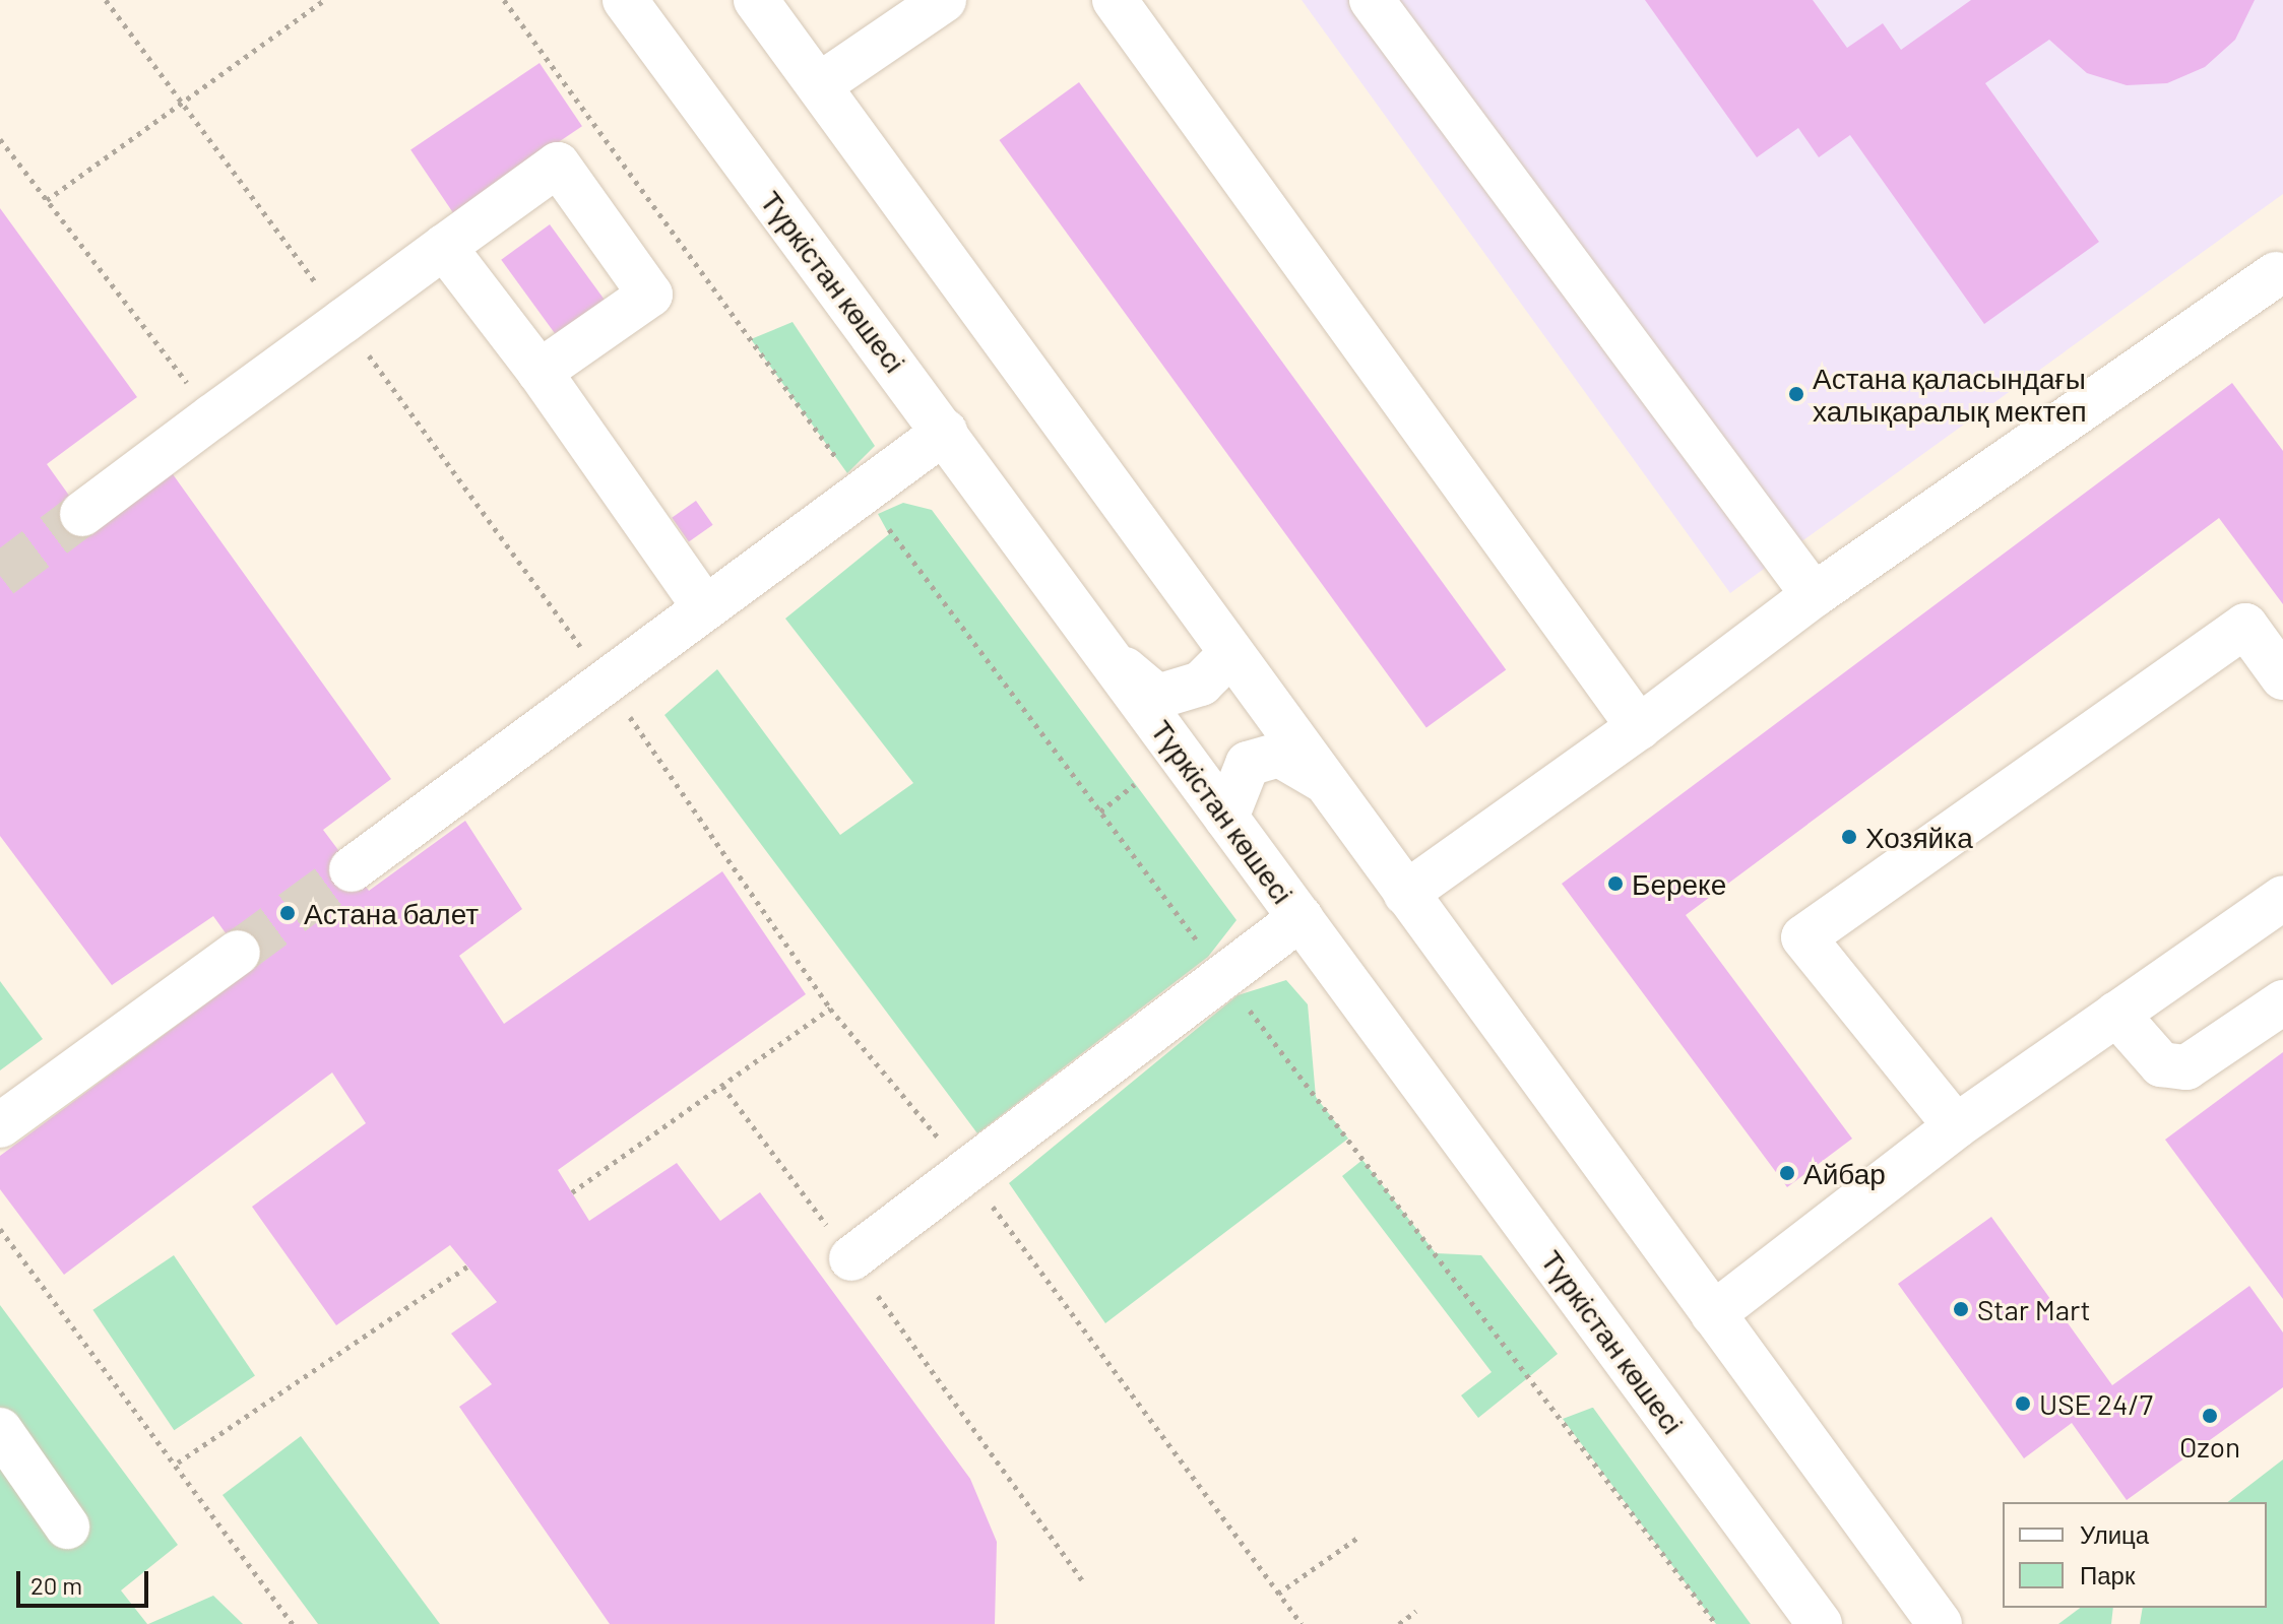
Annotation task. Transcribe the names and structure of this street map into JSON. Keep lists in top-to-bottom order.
{
  "streets": {
    "main road": ["Түркістан көшесі"]
  },
  "places": [
    "Астана қаласындағы халықаралық мектеп",
    "Хозяйка",
    "Береке",
    "Астана балет",
    "Айбар",
    "Star Mart",
    "USE 24/7",
    "Ozon"
  ],
  "legend": ["Улица", "Парк"],
  "scale_bar": "20 m"
}
